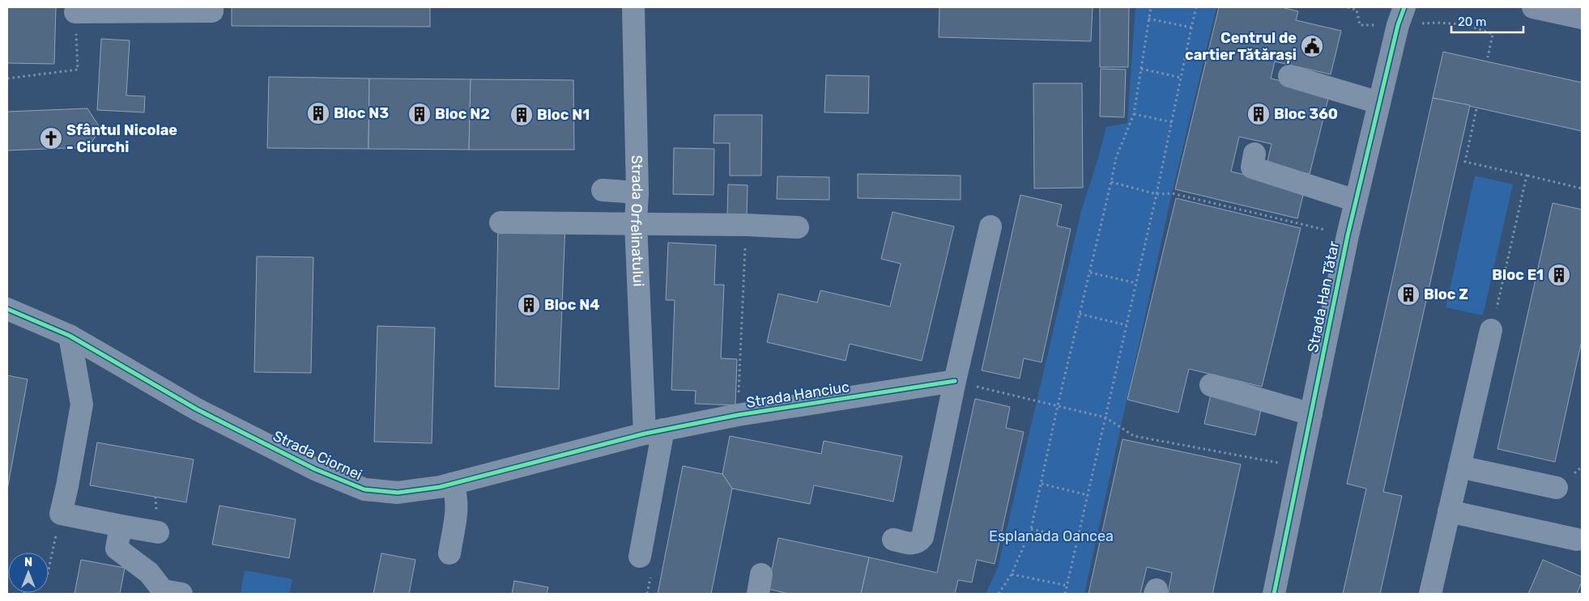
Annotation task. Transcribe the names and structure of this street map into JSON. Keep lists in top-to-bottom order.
{
  "streets": {
    "street": [
      "Strada Orfelinatului",
      "Strada Han Tătar",
      "Strada Hanciuc",
      "Strada Ciornei"
    ]
  },
  "crossings": [
    ["Strada Orfelinatului", "Strada Hanciuc"],
    ["Strada Orfelinatului", "Strada Ciornei"],
    ["Strada Hanciuc", "Strada Ciornei"]
  ],
  "parks": ["Esplanada Oancea"],
  "places": {
    "public building": ["Centrul de cartier Tătărași"],
    "building": [
      "Bloc N3",
      "Bloc N2",
      "Bloc 360",
      "Bloc N1",
      "Bloc E1",
      "Bloc Z",
      "Bloc N4"
    ],
    "church": ["Sfântul Nicolae - Ciurchi"]
  },
  "scale_bar": "20 m",
  "north": "top"
}
